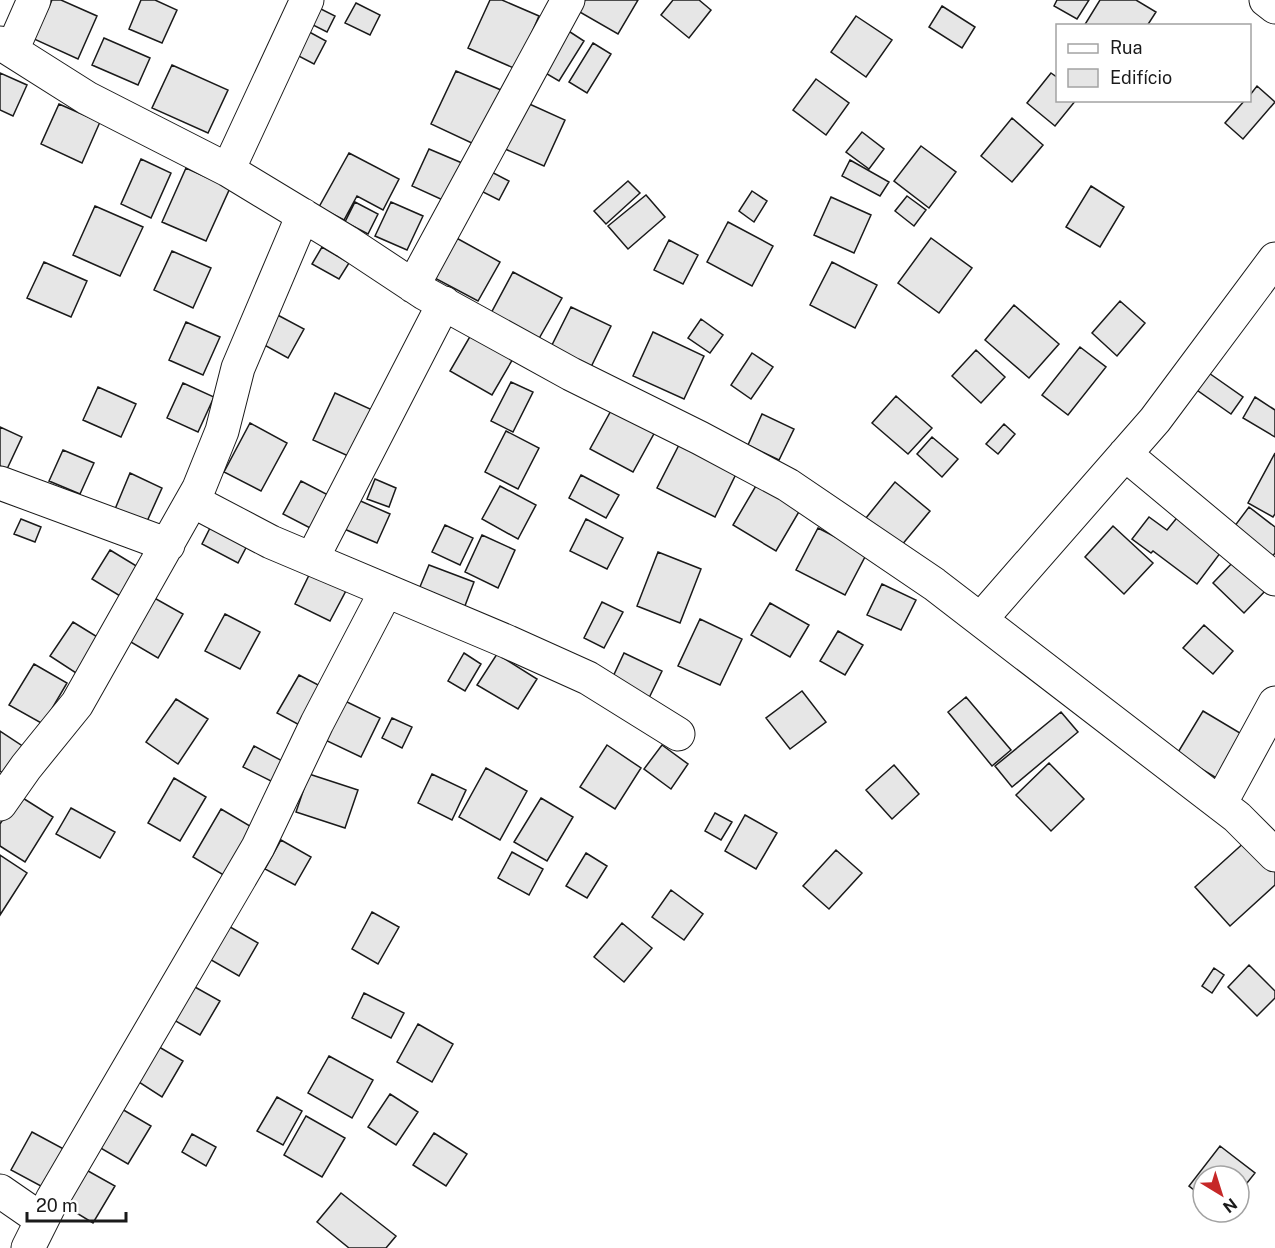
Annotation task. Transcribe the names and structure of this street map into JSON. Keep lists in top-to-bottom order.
{
  "legend": ["Rua", "Edifício"],
  "scale_bar": "20 m",
  "north": "bottom right"
}
